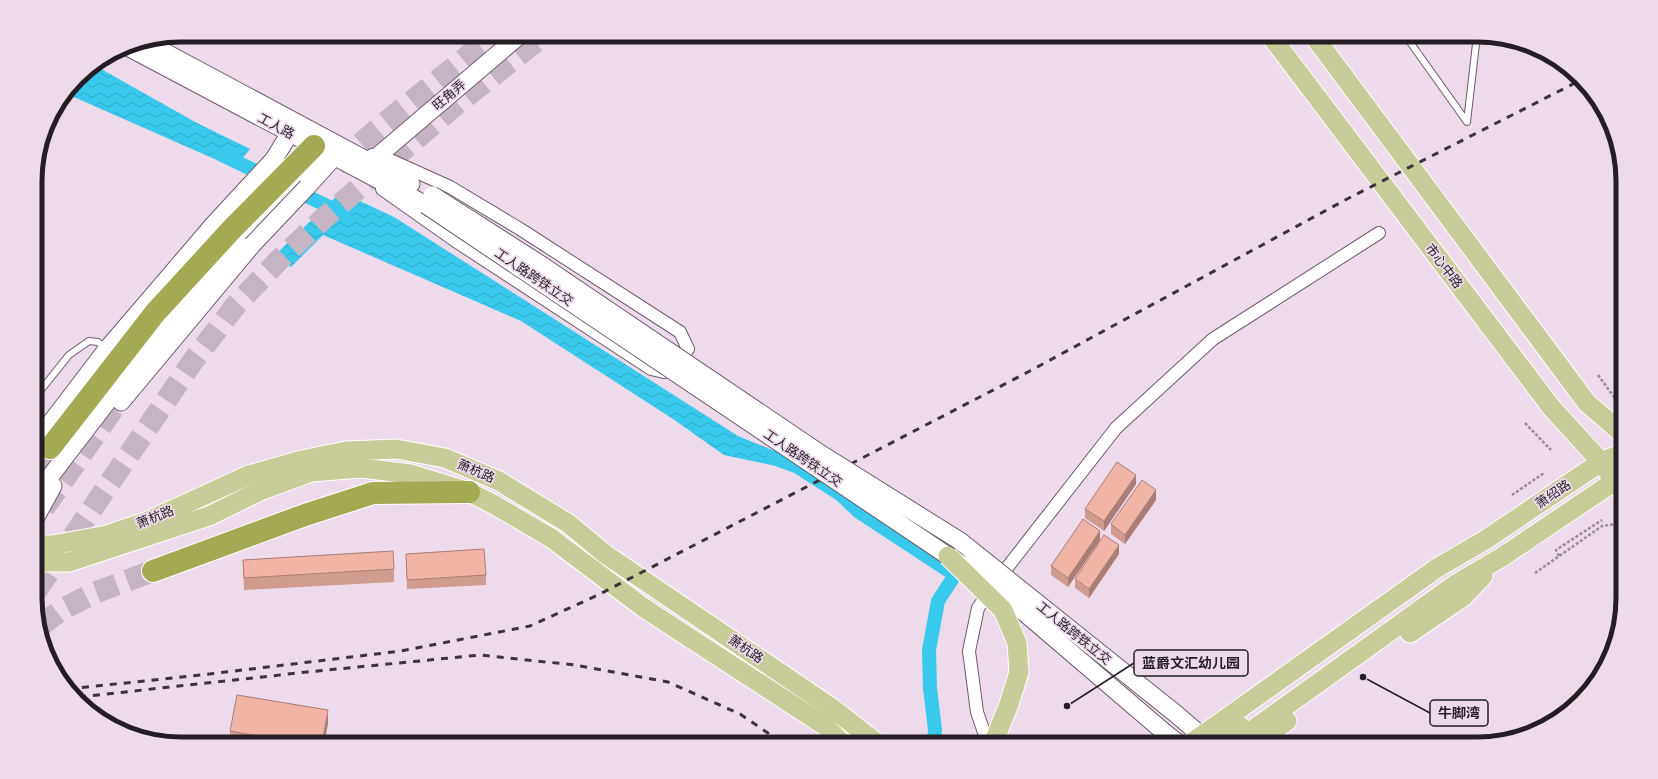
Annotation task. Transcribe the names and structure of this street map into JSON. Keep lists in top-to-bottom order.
{
  "streets": {
    "main road": [
      "旺角弄",
      "工人路",
      "市心中路",
      "工人路跨铁立交",
      "萧杭路",
      "萧绍路"
    ]
  },
  "crossings": [
    ["工人路", "工人路跨铁立交"],
    ["市心中路", "萧绍路"]
  ],
  "places": ["牛脚湾", "蓝爵文汇幼儿园"]
}
